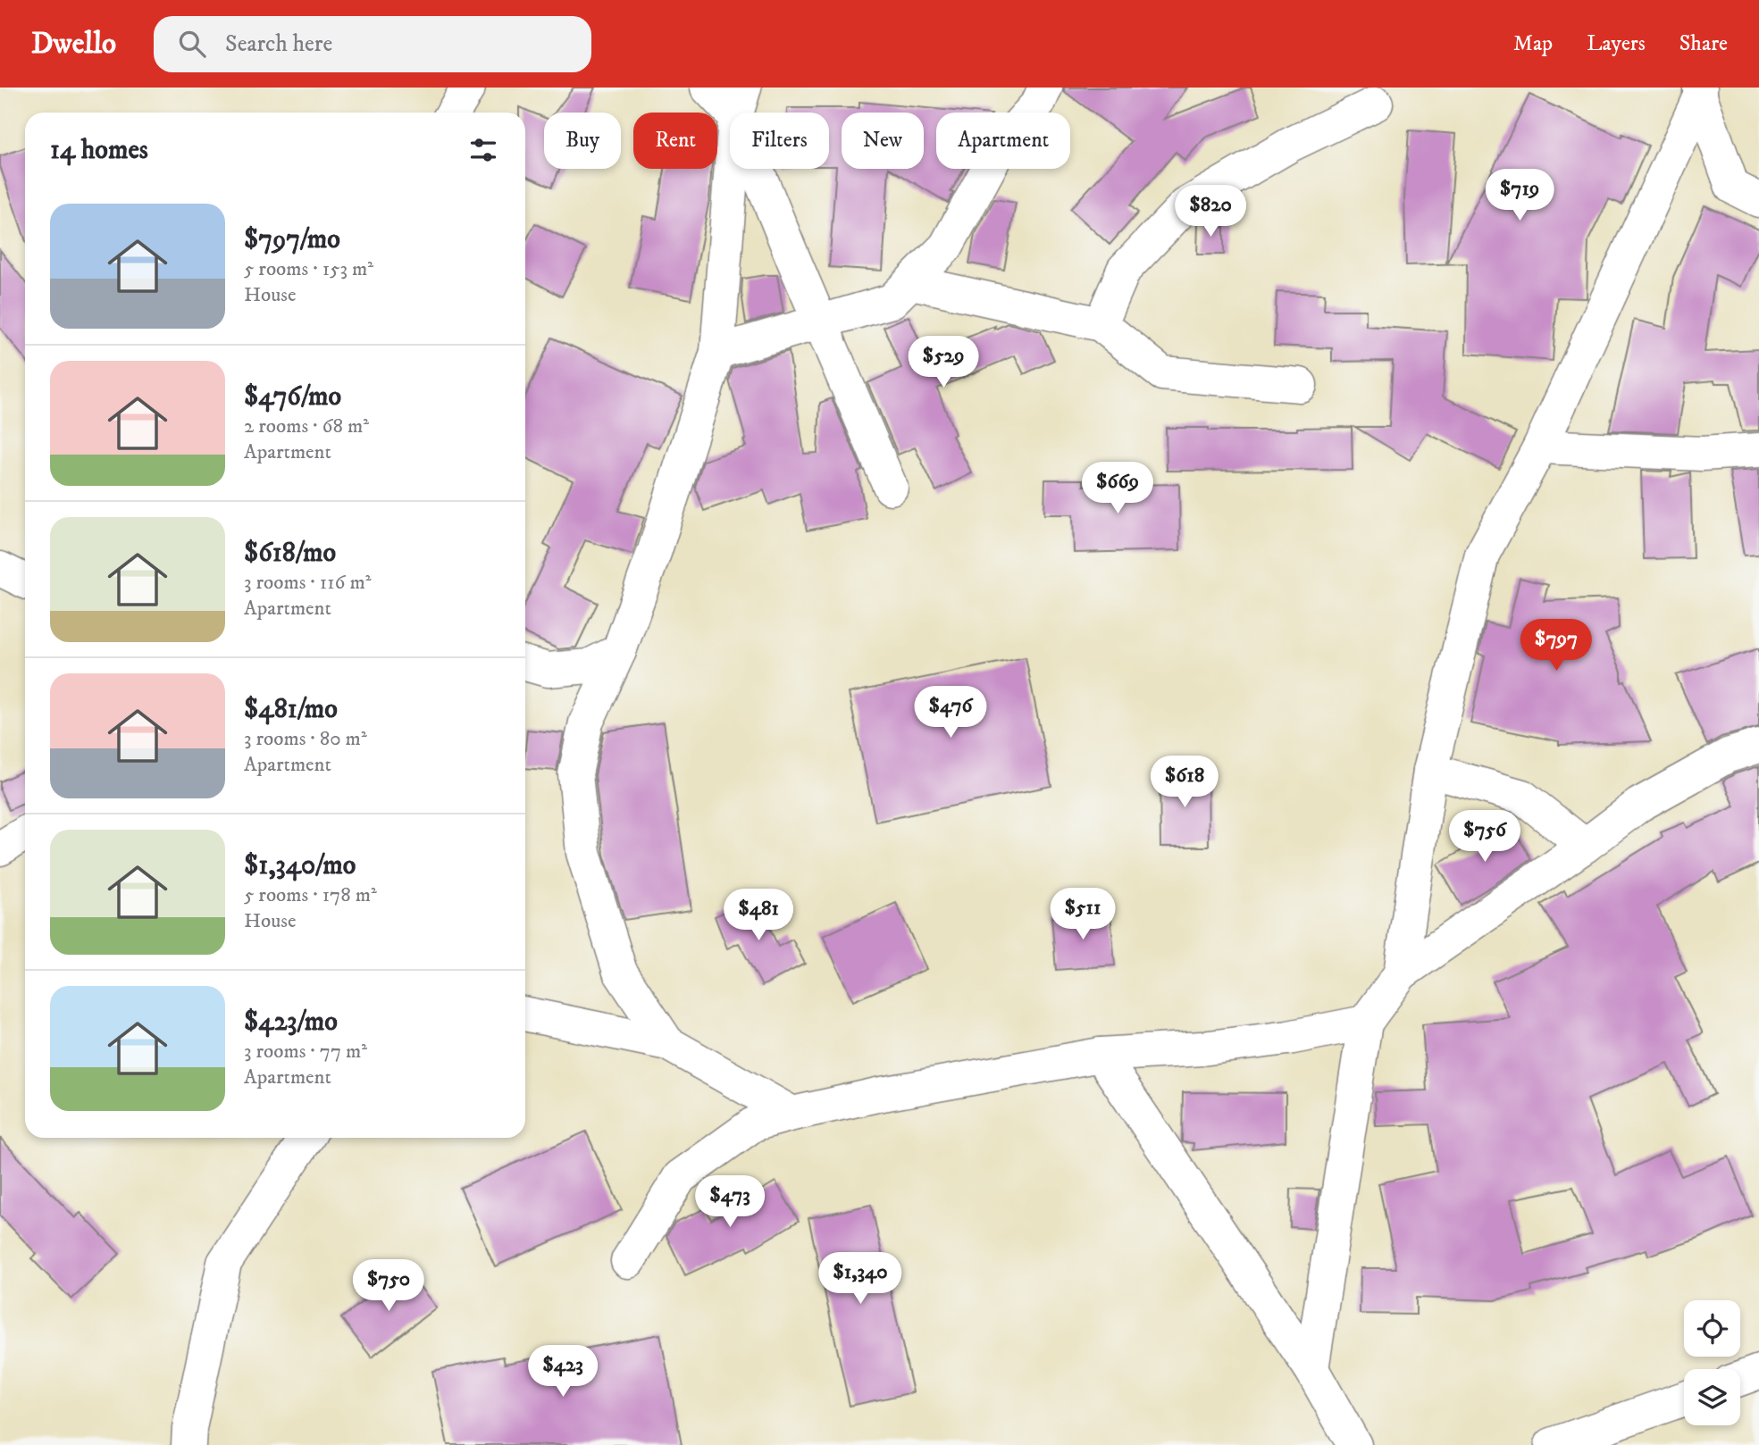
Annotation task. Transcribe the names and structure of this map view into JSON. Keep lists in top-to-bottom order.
{
  "page": {
    "header": "Dwello",
    "search": "Search here",
    "nav": ["Map", "Layers", "Share"],
    "chip": [
      "Buy",
      "Rent",
      "Filters",
      "New",
      "Apartment"
    ],
    "heading": "14 homes",
    "price": [
      "$719",
      "$820",
      "$529",
      "$669",
      "$797",
      "$476",
      "$618",
      "$756",
      "$511",
      "$481",
      "$473",
      "$1,340",
      "$750",
      "$423"
    ],
    "list": [
      {
        "name": "$797/mo",
        "note": "5 rooms · 153 m² · House"
      },
      {
        "name": "$476/mo",
        "note": "2 rooms · 68 m² · Apartment"
      },
      {
        "name": "$618/mo",
        "note": "3 rooms · 116 m² · Apartment"
      },
      {
        "name": "$481/mo",
        "note": "3 rooms · 80 m² · Apartment"
      },
      {
        "name": "$1,340/mo",
        "note": "5 rooms · 178 m² · House"
      },
      {
        "name": "$423/mo",
        "note": "3 rooms · 77 m² · Apartment"
      }
    ]
  }
}
